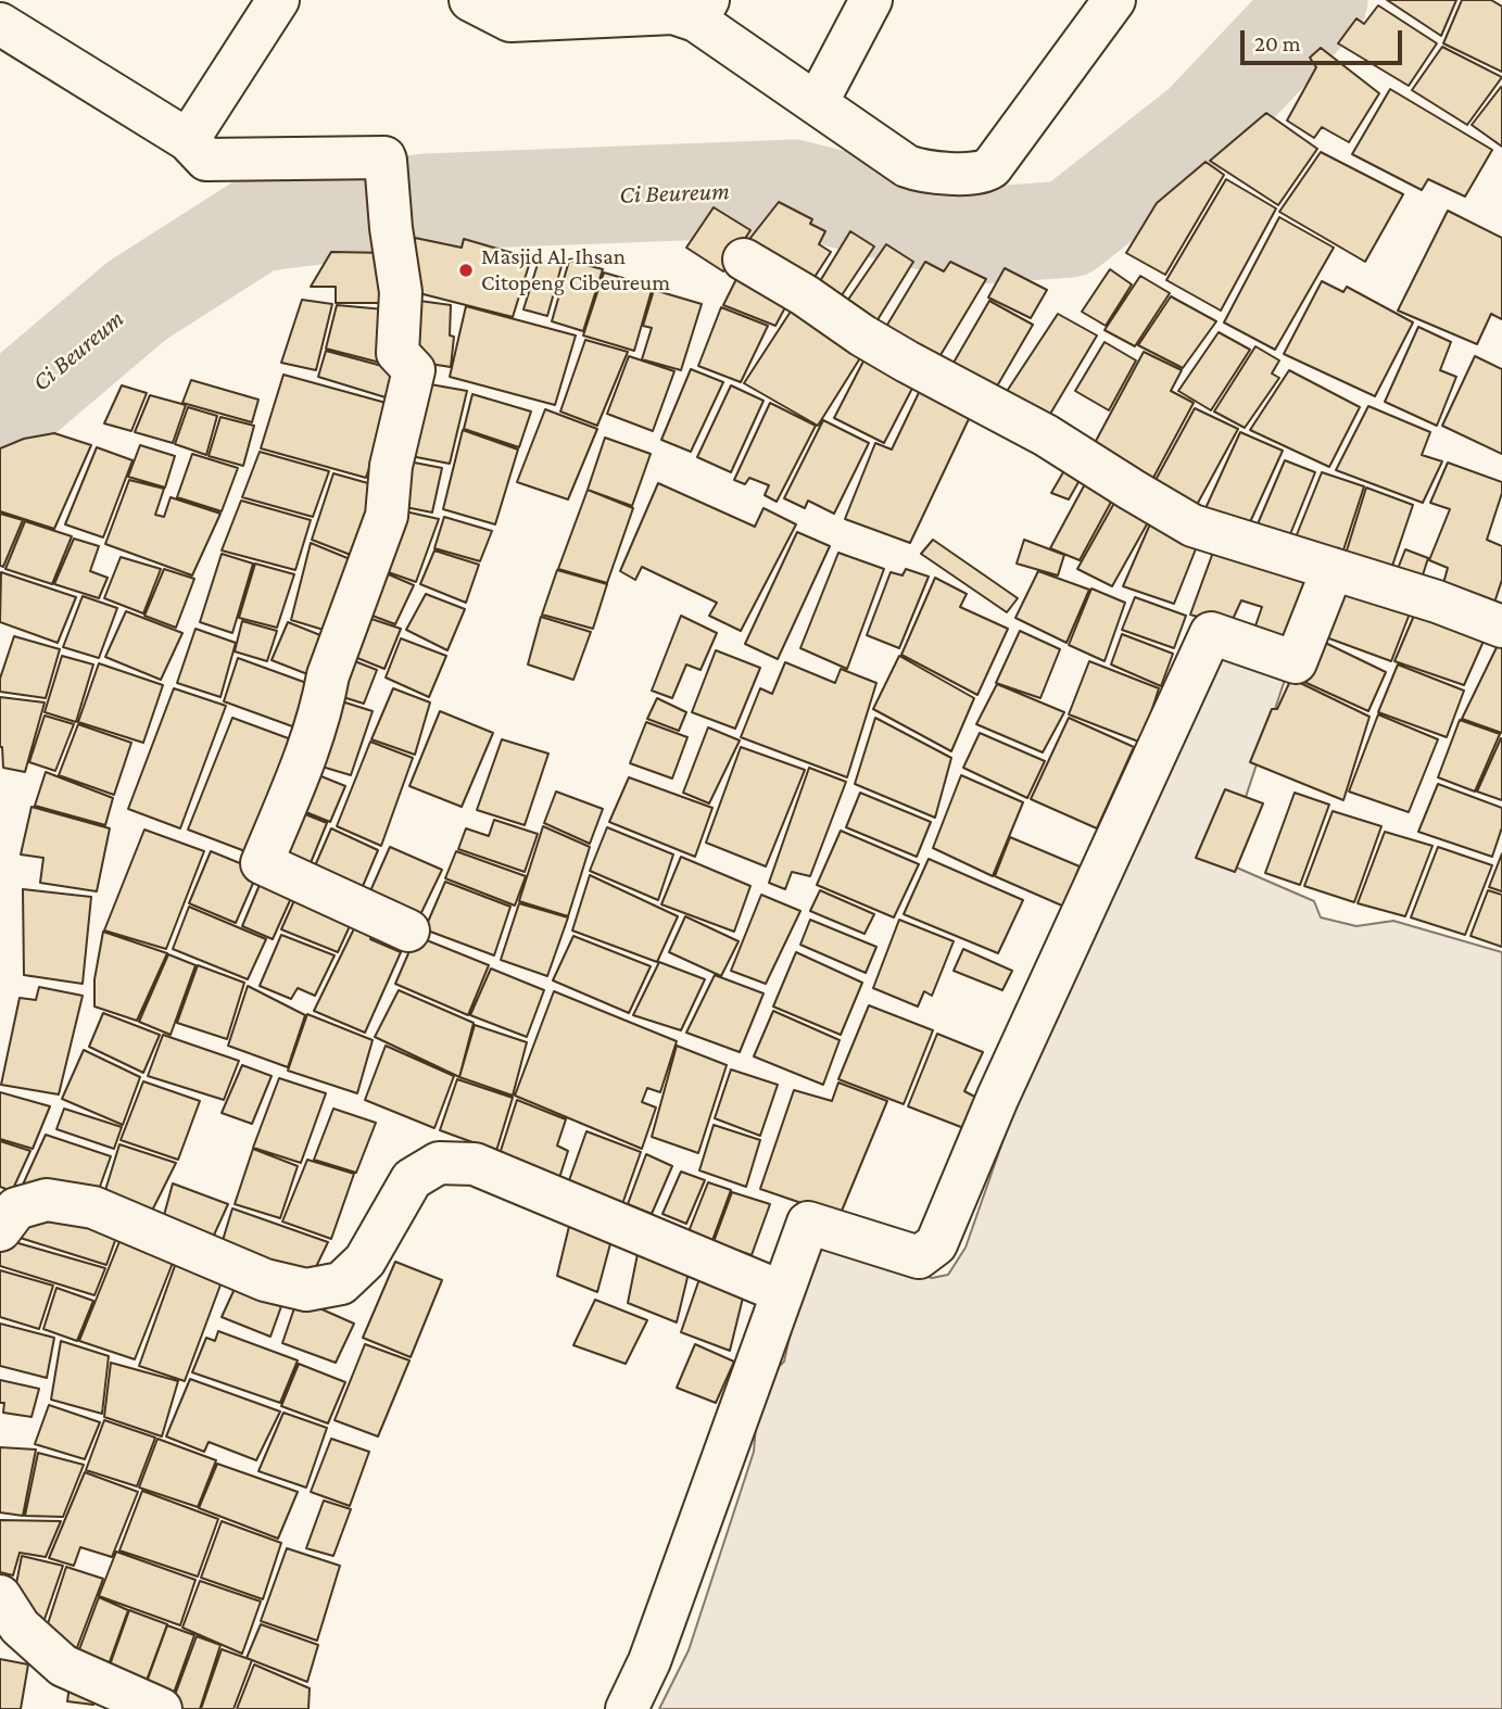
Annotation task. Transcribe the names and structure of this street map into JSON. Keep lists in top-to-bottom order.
{
  "water": ["Ci Beureum"],
  "places": ["Masjid Al-Ihsan Citopeng Cibeureum"],
  "scale_bar": "20 m"
}
